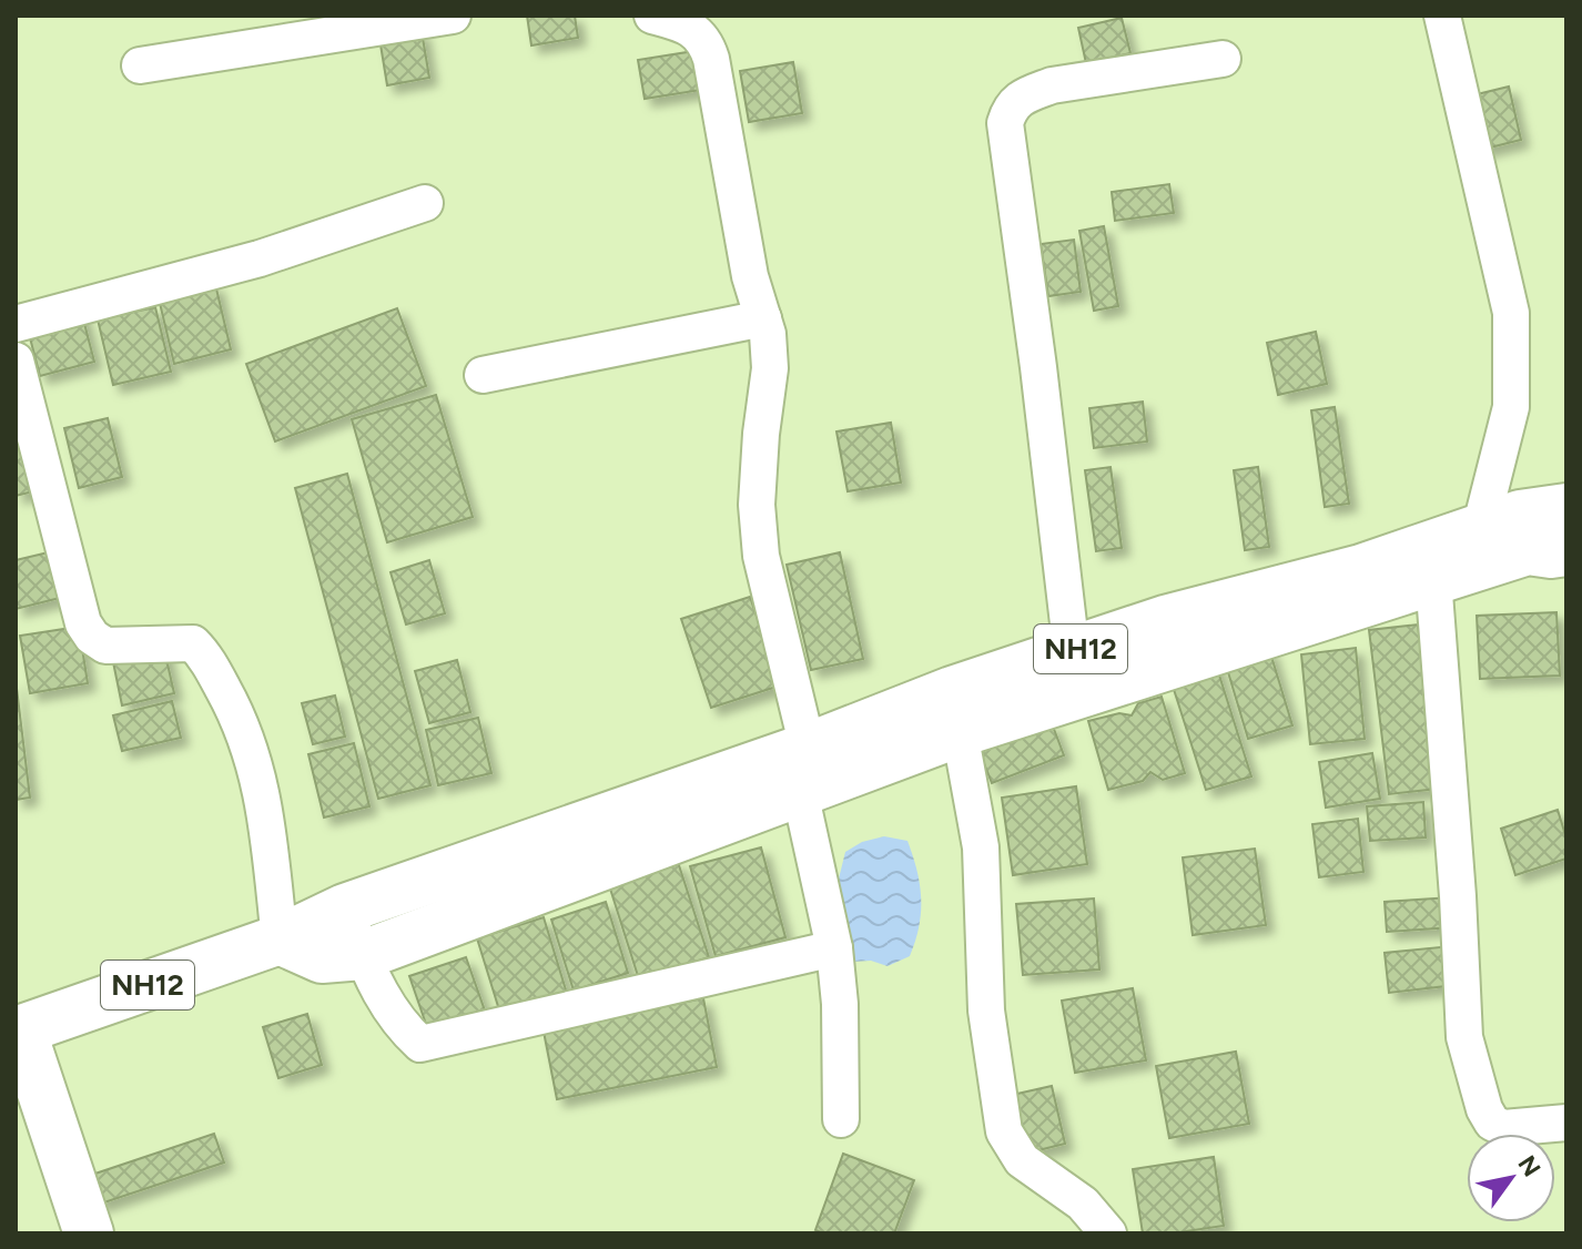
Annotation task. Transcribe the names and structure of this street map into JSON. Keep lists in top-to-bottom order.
{
  "streets": {
    "main road": ["NH12"]
  },
  "north": "top right"
}
